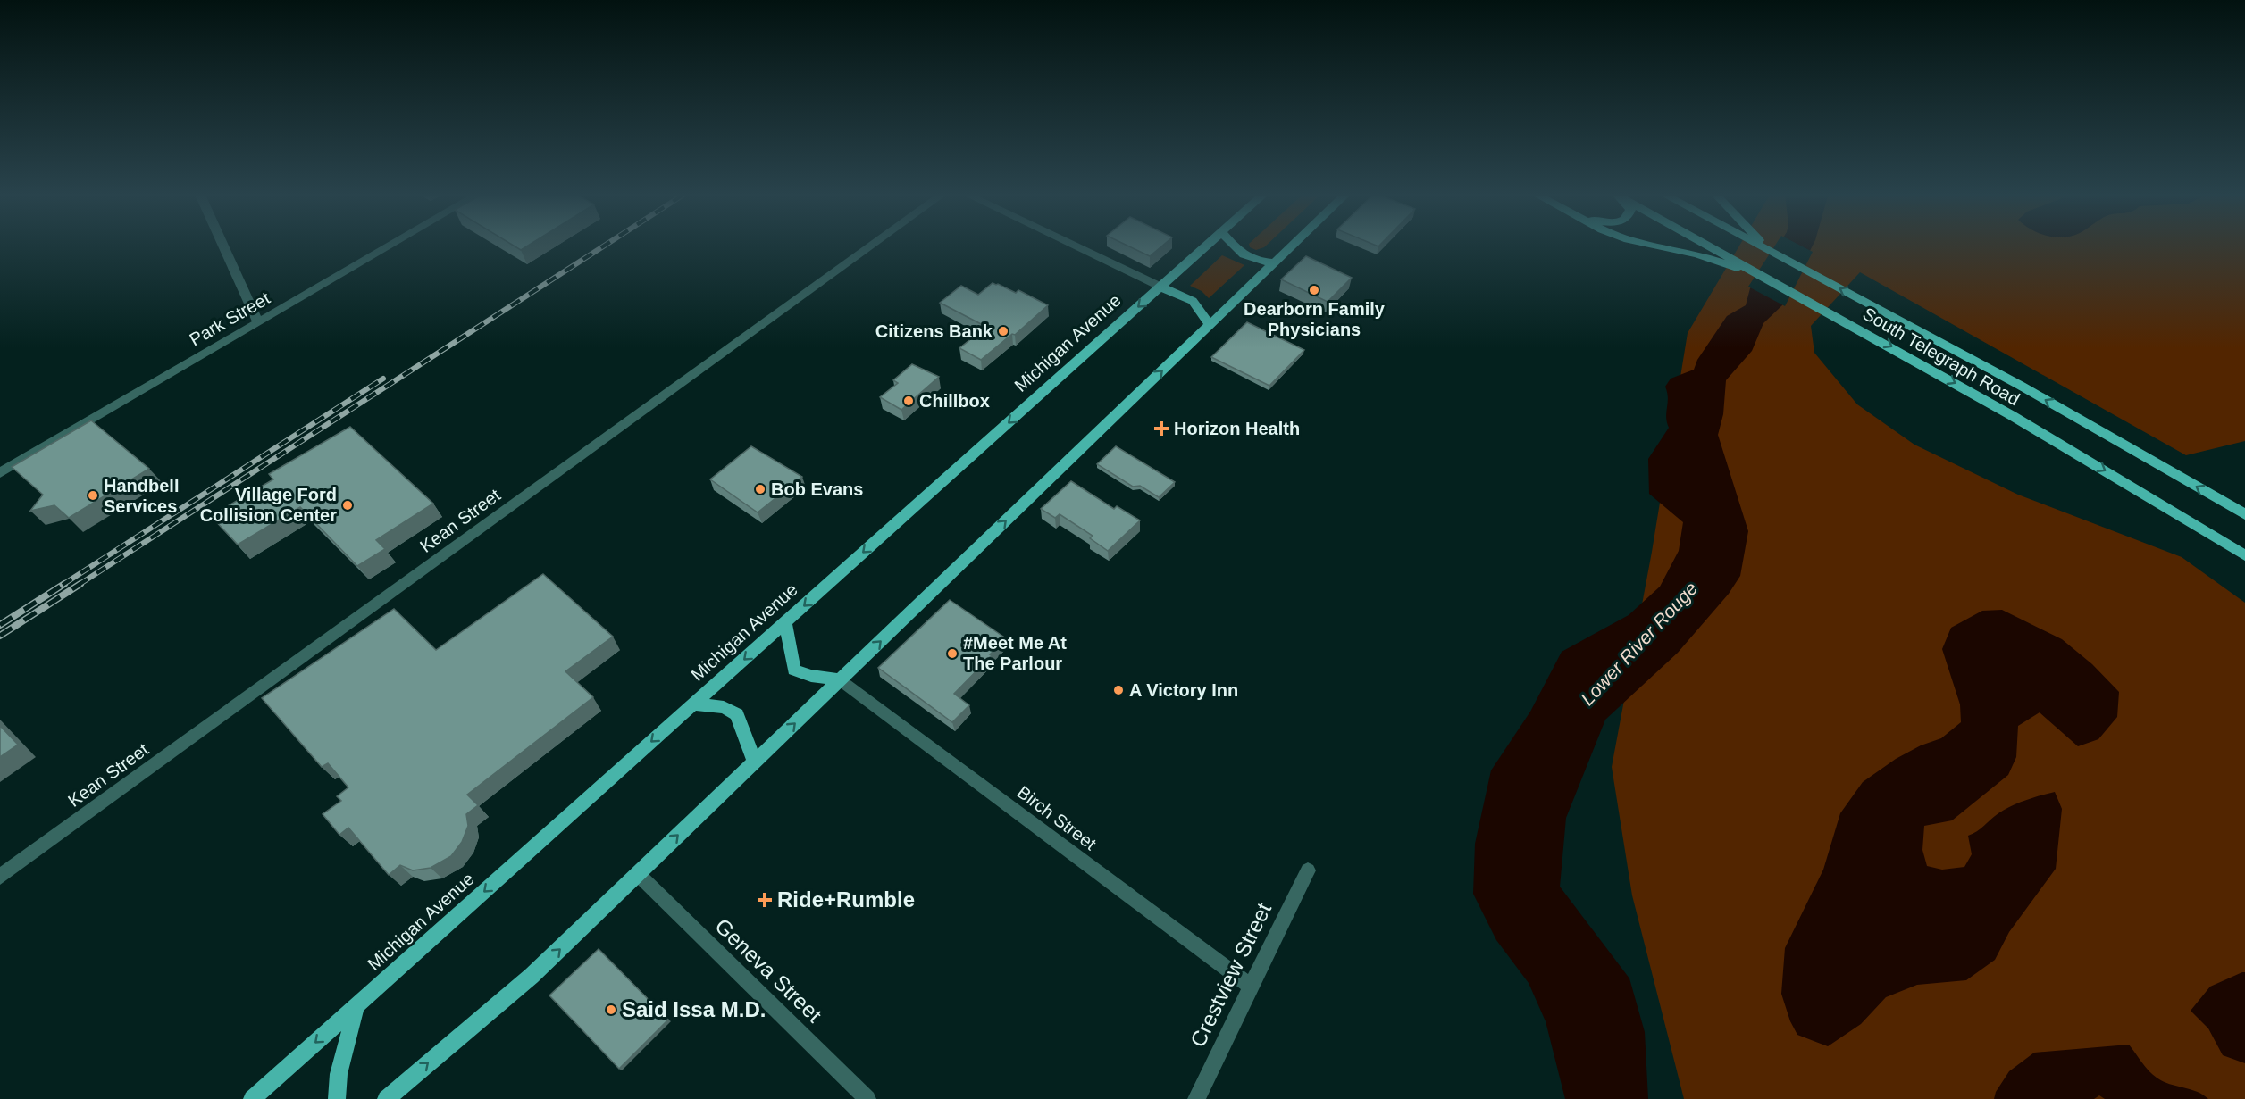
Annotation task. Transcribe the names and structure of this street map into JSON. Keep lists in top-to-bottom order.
{
  "streets": {
    "main road": ["Michigan Avenue", "South Telegraph Road"],
    "street": [
      "Park Street",
      "Kean Street",
      "Birch Street",
      "Geneva Street",
      "Crestview Street"
    ]
  },
  "crossings": [
    ["Birch Street", "Crestview Street"]
  ],
  "water": ["Lower River Rouge"],
  "places": {
    "other": [
      "Dearborn Family Physicians",
      "Citizens Bank",
      "Chillbox",
      "Bob Evans",
      "Handbell Services",
      "Village Ford Collision Center",
      "#Meet Me At The Parlour",
      "A Victory Inn",
      "Said Issa M.D."
    ],
    "health": ["Horizon Health", "Ride+Rumble"]
  }
}
